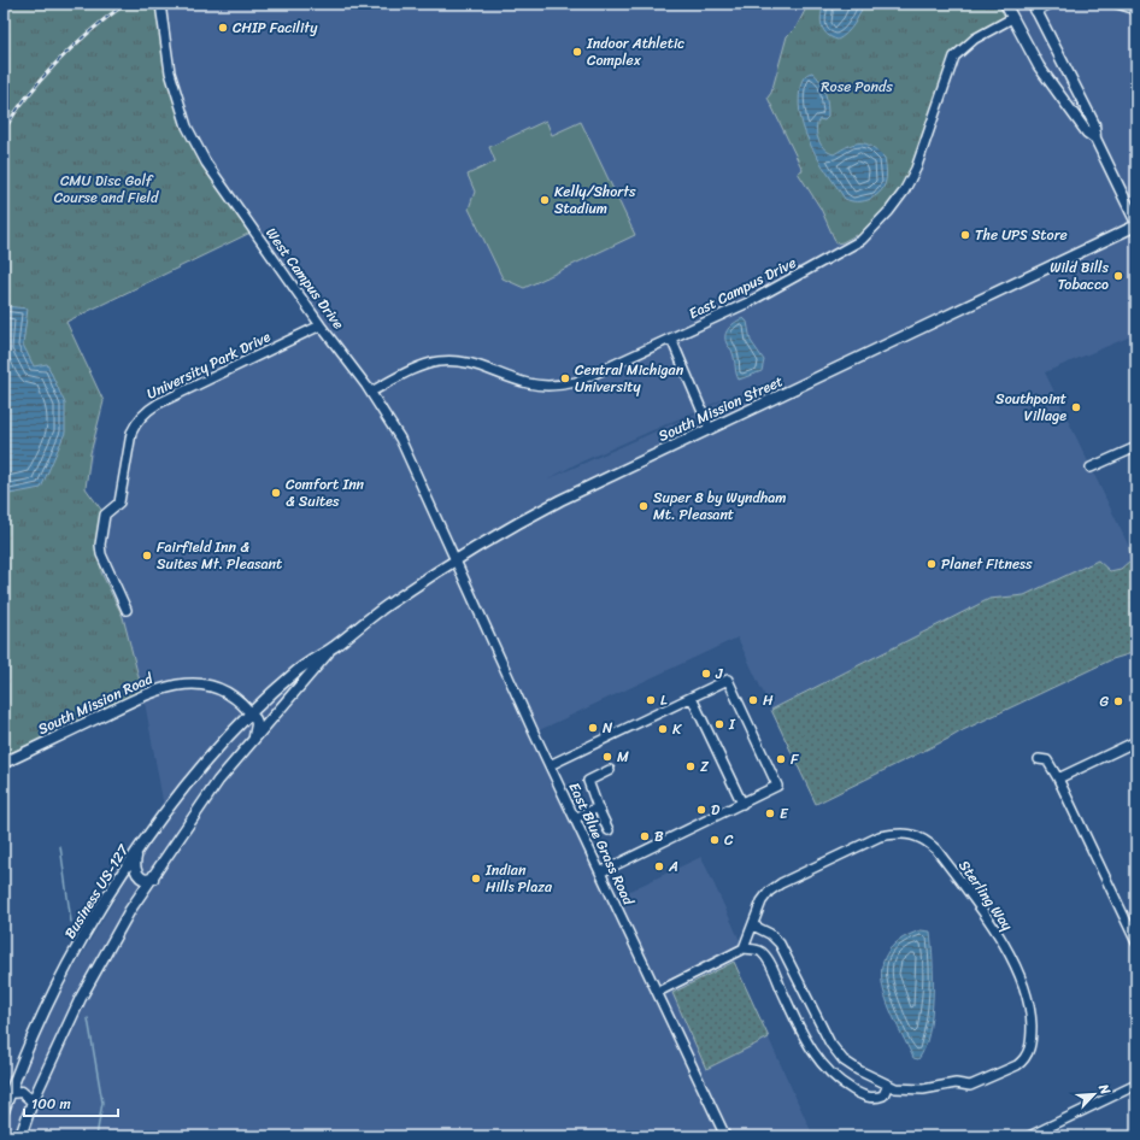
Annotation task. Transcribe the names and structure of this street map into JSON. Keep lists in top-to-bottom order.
{
  "streets": {
    "main road": ["South Mission Street", "South Mission Road", "Business US-127"],
    "street": [
      "West Campus Drive",
      "East Campus Drive",
      "University Park Drive",
      "East Blue Grass Road",
      "Sterling Way"
    ]
  },
  "crossings": [
    ["West Campus Drive", "East Campus Drive"],
    ["West Campus Drive", "University Park Drive"],
    ["West Campus Drive", "South Mission Street"],
    ["West Campus Drive", "East Blue Grass Road"],
    ["South Mission Street", "South Mission Road"],
    ["South Mission Street", "East Blue Grass Road"],
    ["South Mission Street", "Business US-127"],
    ["South Mission Road", "Business US-127"]
  ],
  "parks": ["Rose Ponds", "CMU Disc Golf Course and Field"],
  "places": [
    "CHIP Facility",
    "Indoor Athletic Complex",
    "Kelly/Shorts Stadium",
    "The UPS Store",
    "Wild Bills Tobacco",
    "Central Michigan University",
    "Southpoint Village",
    "Comfort Inn & Suites",
    "Super 8 by Wyndham Mt. Pleasant",
    "Fairfield Inn & Suites Mt. Pleasant",
    "Planet Fitness",
    "J",
    "L",
    "H",
    "G",
    "I",
    "N",
    "K",
    "M",
    "F",
    "Z",
    "D",
    "E",
    "B",
    "C",
    "A",
    "Indian Hills Plaza"
  ],
  "scale_bar": "100 m",
  "north": "top right"
}
